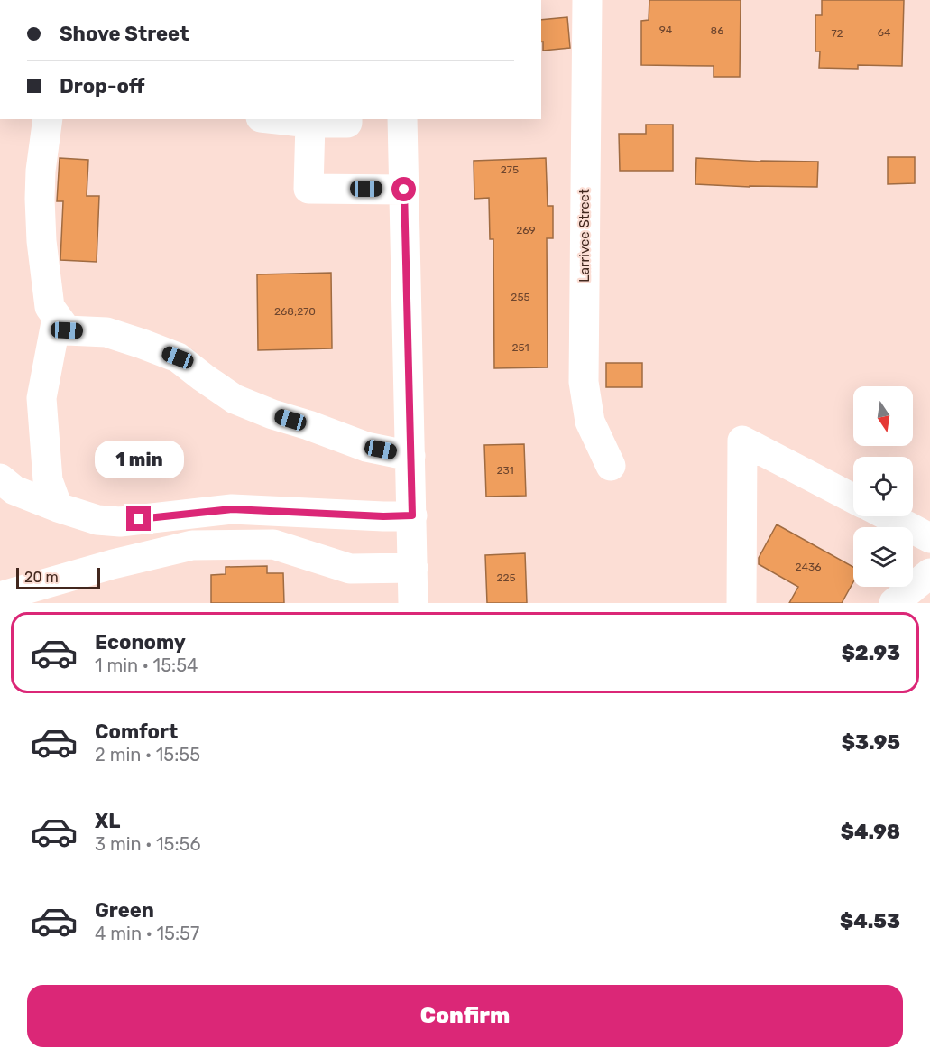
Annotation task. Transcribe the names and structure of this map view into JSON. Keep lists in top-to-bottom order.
{
  "streets": {
    "street": ["Larrivee Street"]
  },
  "house_numbers": [
    "94",
    "86",
    "64",
    "72",
    "275",
    "269",
    "255",
    "268;270",
    "251",
    "231",
    "2436",
    "225"
  ],
  "scale_bar": "20 m",
  "north": "bottom",
  "page": {
    "banner": ["Shove Street", "Drop-off"],
    "bubble": "1 min",
    "scale": "20 m",
    "list": [
      {
        "name": "Economy",
        "note": "1 min · 15:54",
        "value": "$2.93"
      },
      {
        "name": "Comfort",
        "note": "2 min · 15:55",
        "value": "$3.95"
      },
      {
        "name": "XL",
        "note": "3 min · 15:56",
        "value": "$4.98"
      },
      {
        "name": "Green",
        "note": "4 min · 15:57",
        "value": "$4.53"
      }
    ],
    "buttons": "Confirm"
  }
}
